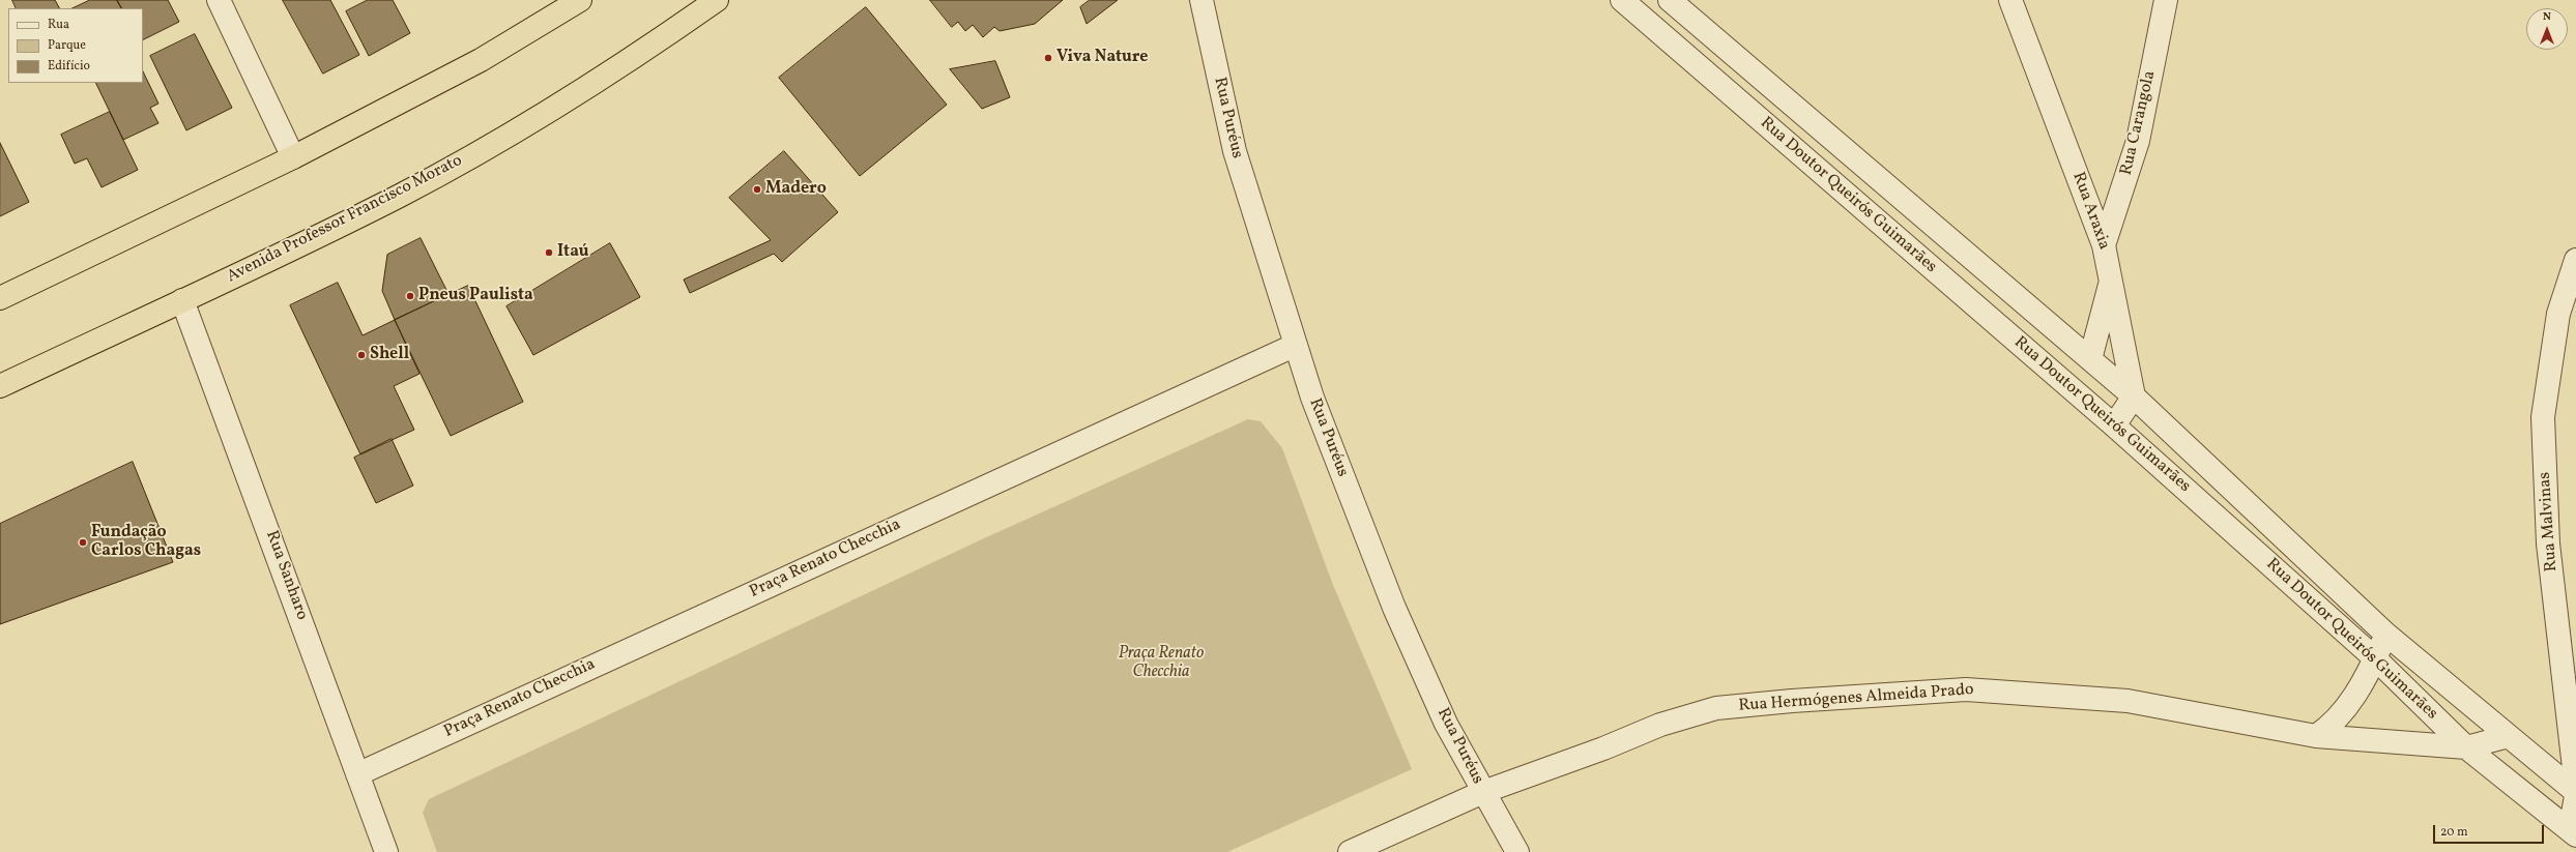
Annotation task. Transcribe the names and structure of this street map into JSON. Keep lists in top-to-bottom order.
{
  "streets": {
    "highway": ["Avenida Professor Francisco Morato"],
    "street": [
      "Rua Puréus",
      "Rua Carangola",
      "Rua Doutor Queirós Guimarães",
      "Rua Araxia",
      "Rua Malvinas",
      "Praça Renato Checchia",
      "Rua Sanharo",
      "Rua Hermógenes Almeida Prado"
    ]
  },
  "crossings": [
    ["Rua Puréus", "Praça Renato Checchia"],
    ["Rua Puréus", "Rua Hermógenes Almeida Prado"],
    ["Rua Carangola", "Rua Araxia"],
    ["Rua Doutor Queirós Guimarães", "Rua Araxia"],
    ["Rua Doutor Queirós Guimarães", "Rua Hermógenes Almeida Prado"],
    ["Avenida Professor Francisco Morato", "Rua Sanharo"],
    ["Praça Renato Checchia", "Rua Sanharo"]
  ],
  "parks": ["Praça Renato Checchia"],
  "places": [
    "Viva Nature",
    "Madero",
    "Itaú",
    "Pneus Paulista",
    "Shell",
    "Fundação Carlos Chagas"
  ],
  "legend": ["Rua", "Parque", "Edifício"],
  "scale_bar": "20 m",
  "north": "top"
}
